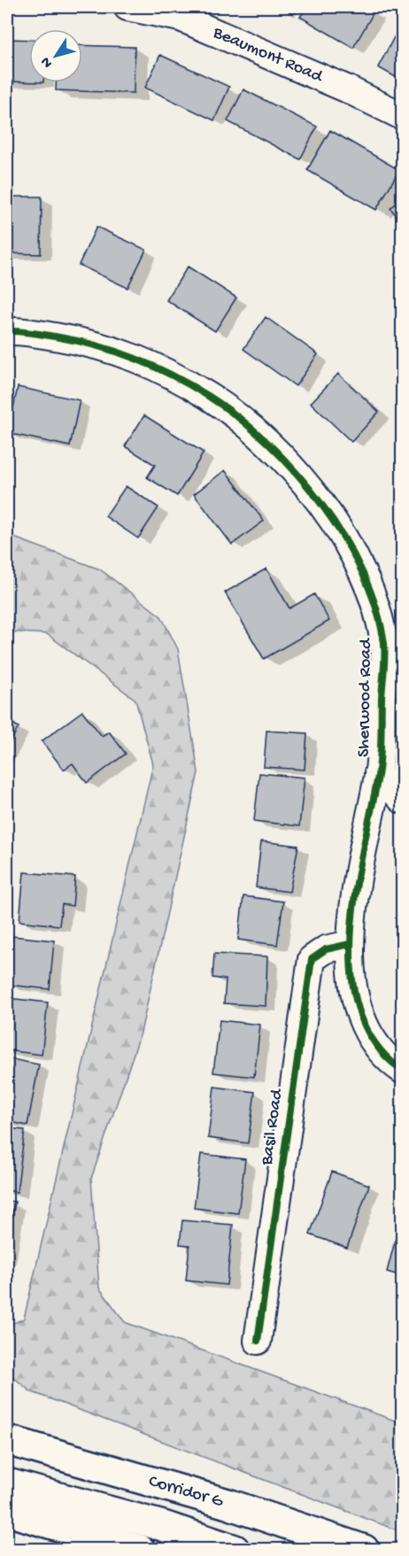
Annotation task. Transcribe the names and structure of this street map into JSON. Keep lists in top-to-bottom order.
{
  "streets": {
    "highway": ["Corridor G"],
    "street": ["Beaumont Road", "Sherwood Road", "Basil Road"]
  },
  "crossings": [
    ["Sherwood Road", "Basil Road"]
  ],
  "north": "bottom left"
}
